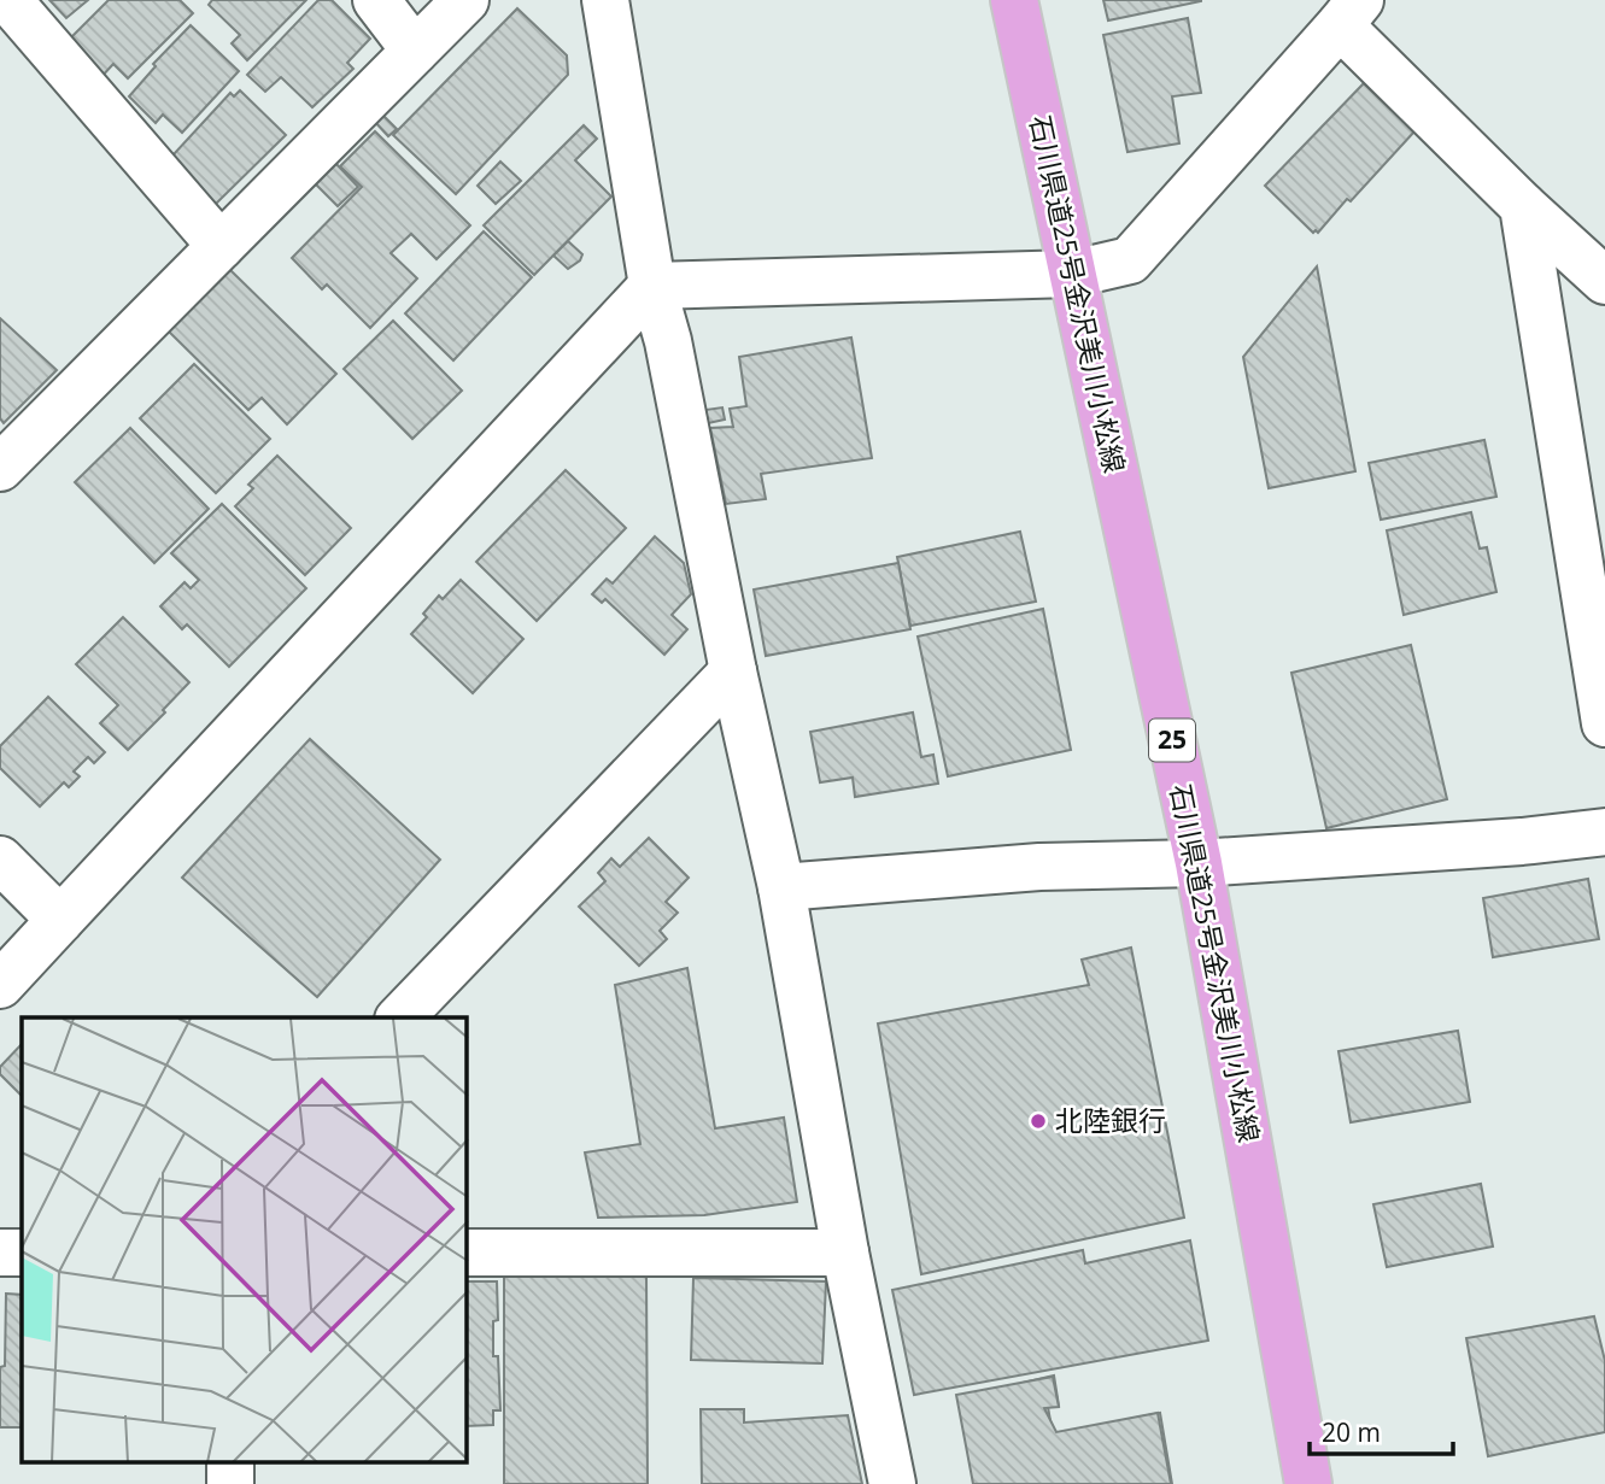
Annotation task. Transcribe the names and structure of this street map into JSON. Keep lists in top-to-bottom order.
{
  "streets": {
    "main road": ["石川県道25号金沢美川小松線", "25"]
  },
  "places": ["北陸銀行"],
  "scale_bar": "20 m"
}
